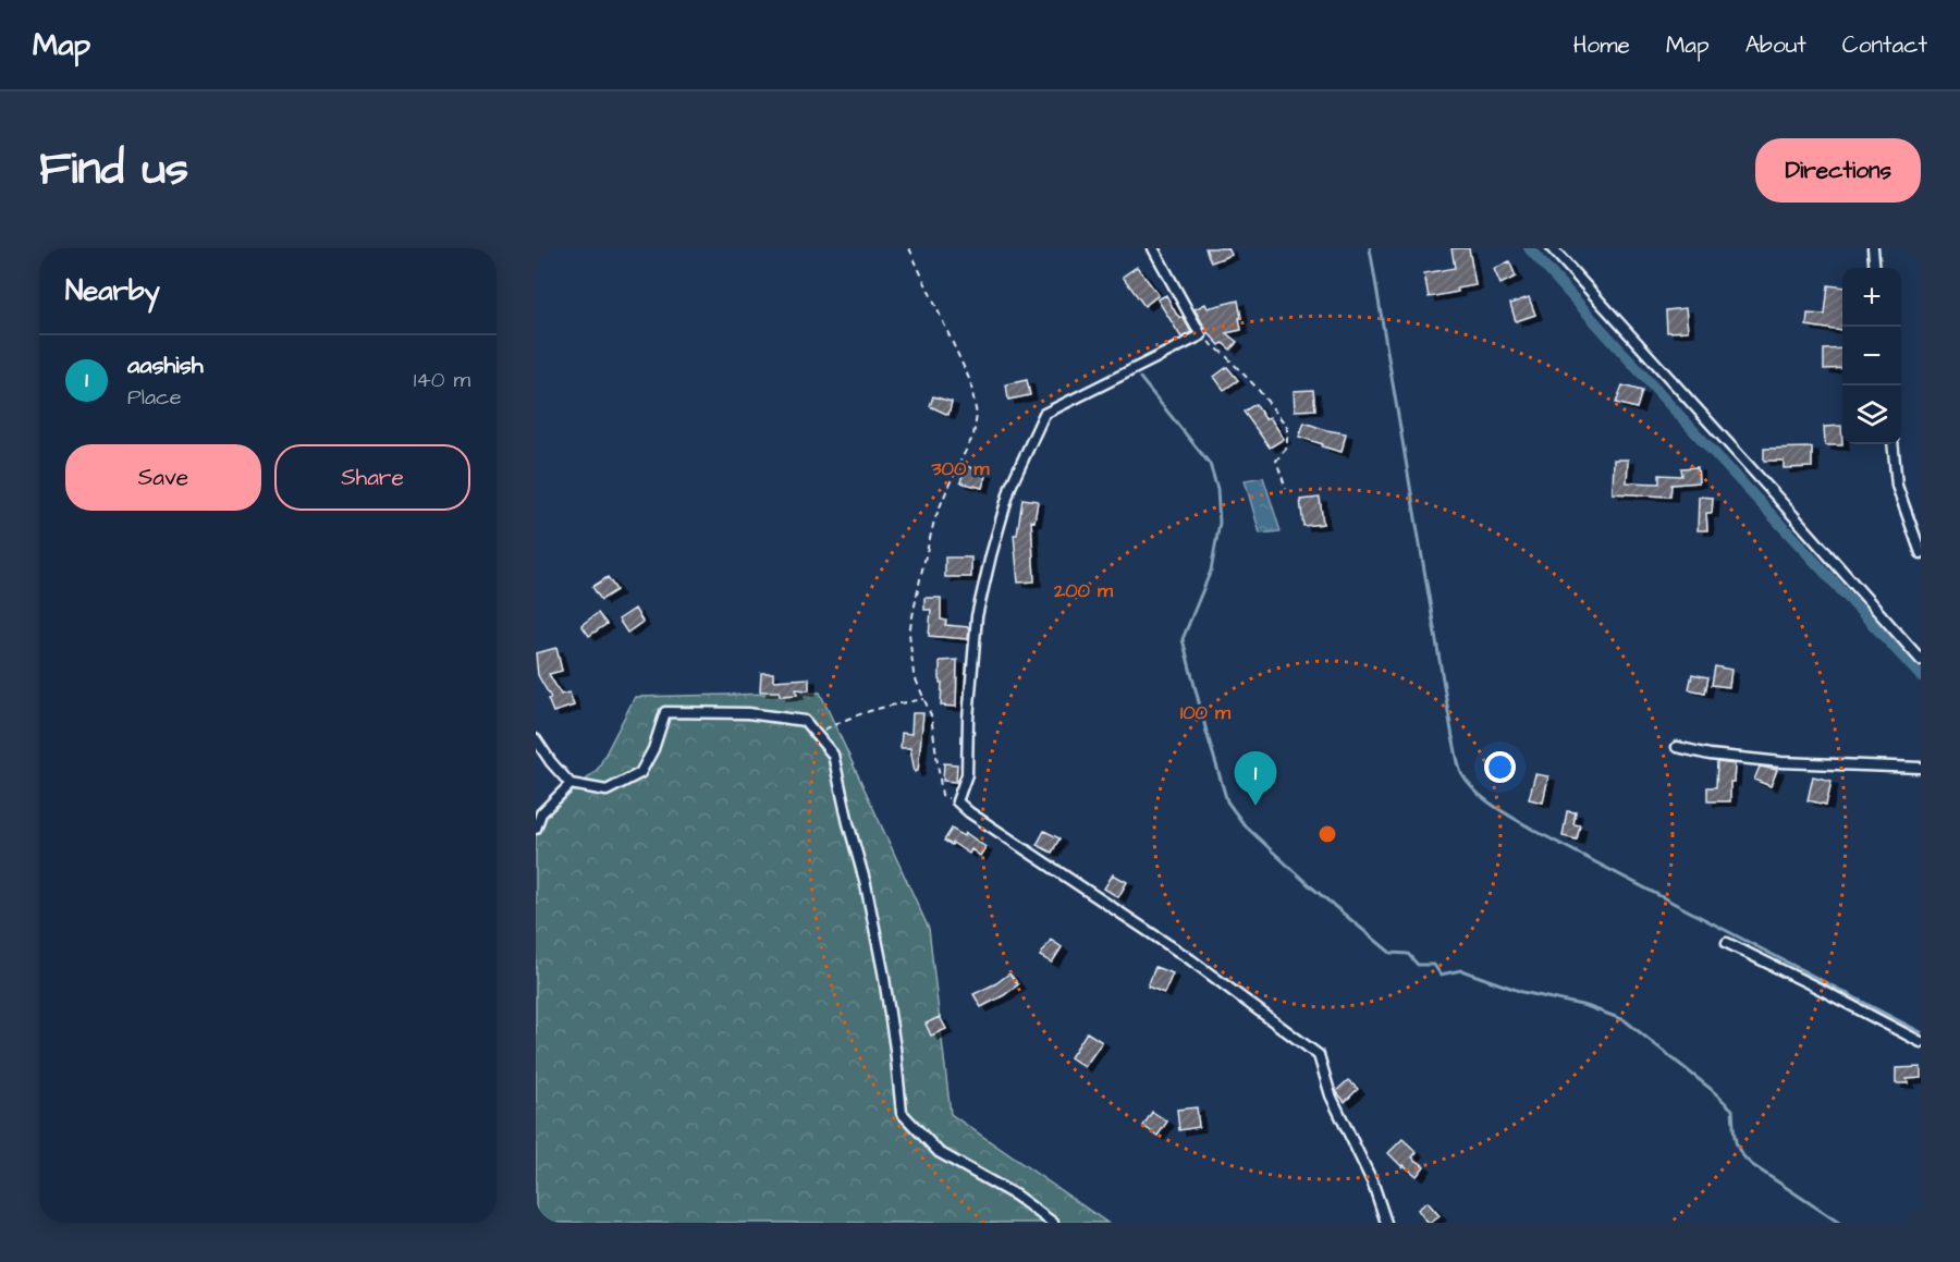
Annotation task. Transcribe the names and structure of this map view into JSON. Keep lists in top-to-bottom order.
{
  "page": {
    "header": "Map",
    "nav": [
      "Home",
      "Map",
      "About",
      "Contact"
    ],
    "title": "Find us",
    "buttons": [
      "Directions",
      ["Save", "Share"]
    ],
    "heading": "Nearby",
    "map_buttons": ["+", "−"],
    "list": [
      {
        "mark": "1",
        "name": "aashish",
        "note": "Place",
        "value": "140 m"
      }
    ],
    "pins": "1"
  },
  "rings": ["300 m", "200 m", "100 m"]
}
